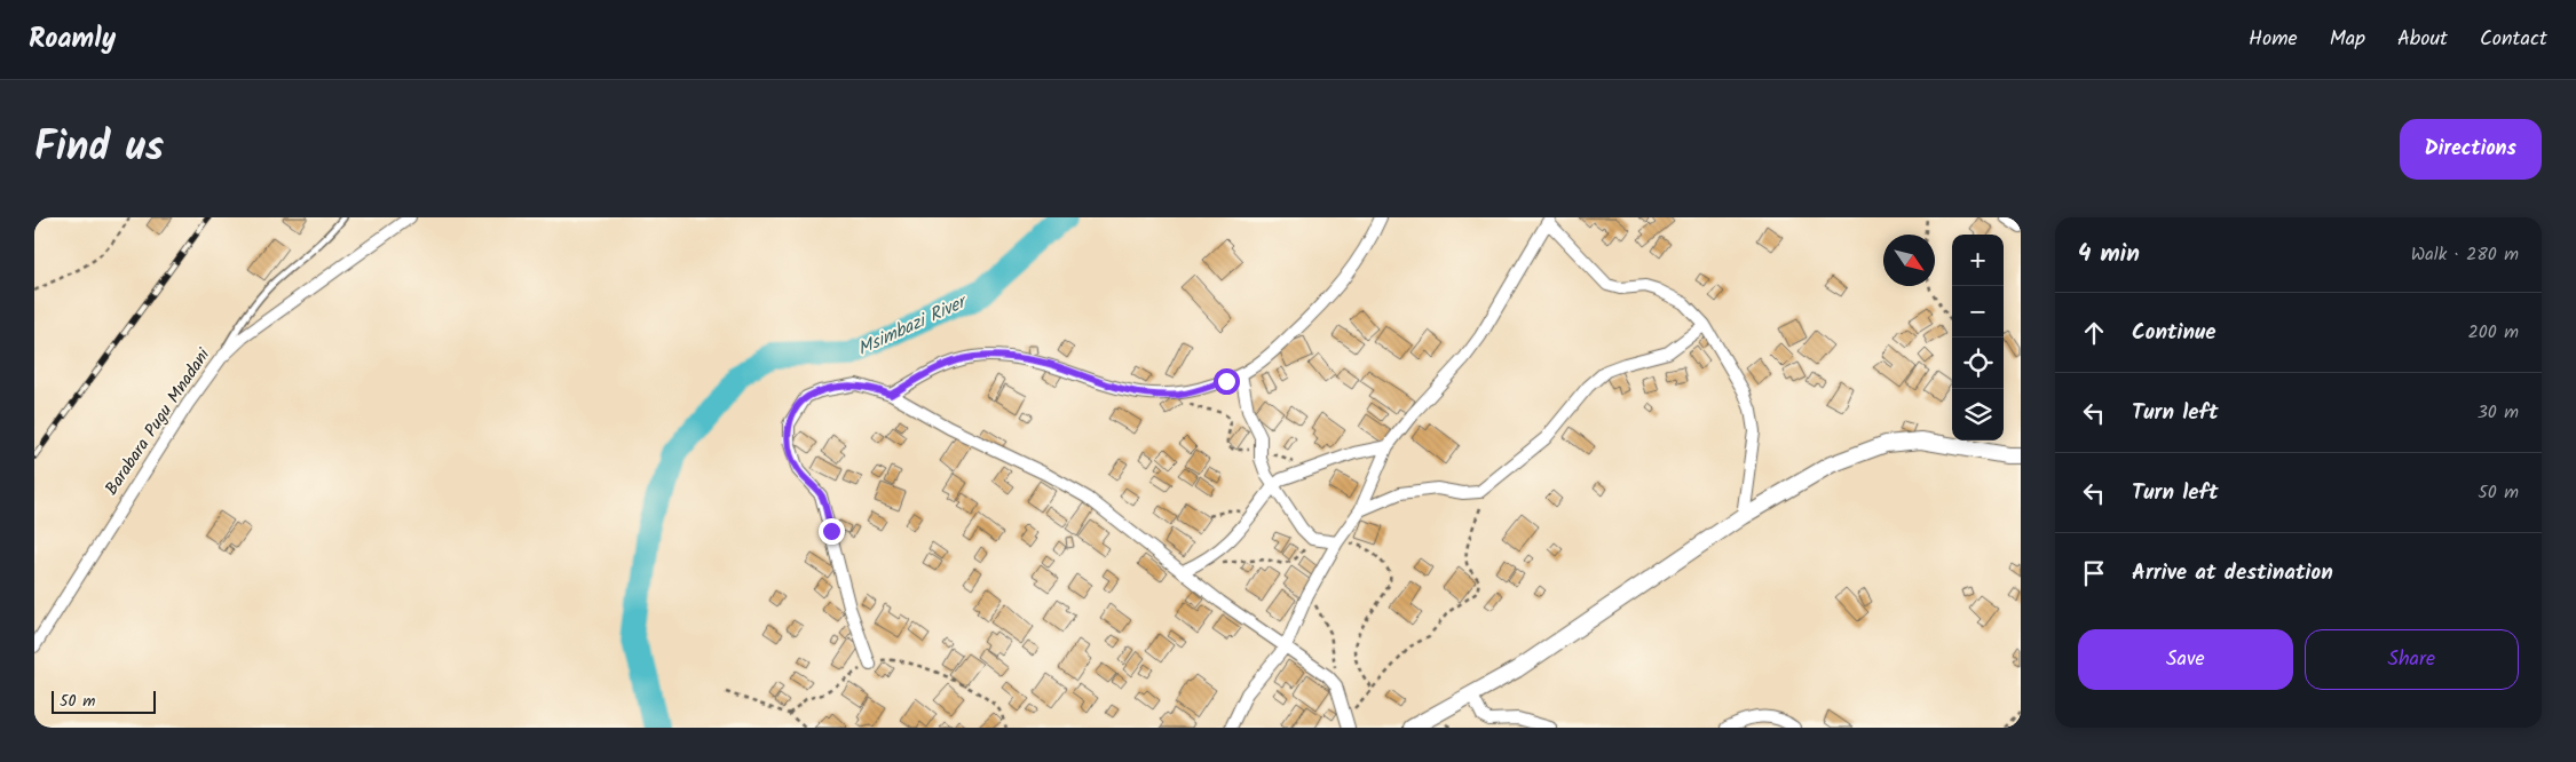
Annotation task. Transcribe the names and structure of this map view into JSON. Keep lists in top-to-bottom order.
{
  "streets": {
    "street": ["Barabara Pugu Mnadani"]
  },
  "water": ["Msimbazi River"],
  "scale_bar": "50 m",
  "north": "bottom right",
  "page": {
    "header": "Roamly",
    "nav": [
      "Home",
      "Map",
      "About",
      "Contact"
    ],
    "title": "Find us",
    "buttons": [
      "Directions",
      ["Save", "Share"]
    ],
    "heading": ["4 min", "Walk · 280 m"],
    "map_buttons": ["+", "−"],
    "list": [
      ["Continue", "200 m"],
      ["Turn left", "30 m"],
      ["Turn left", "50 m"],
      "Arrive at destination"
    ],
    "scale": "50 m"
  }
}
